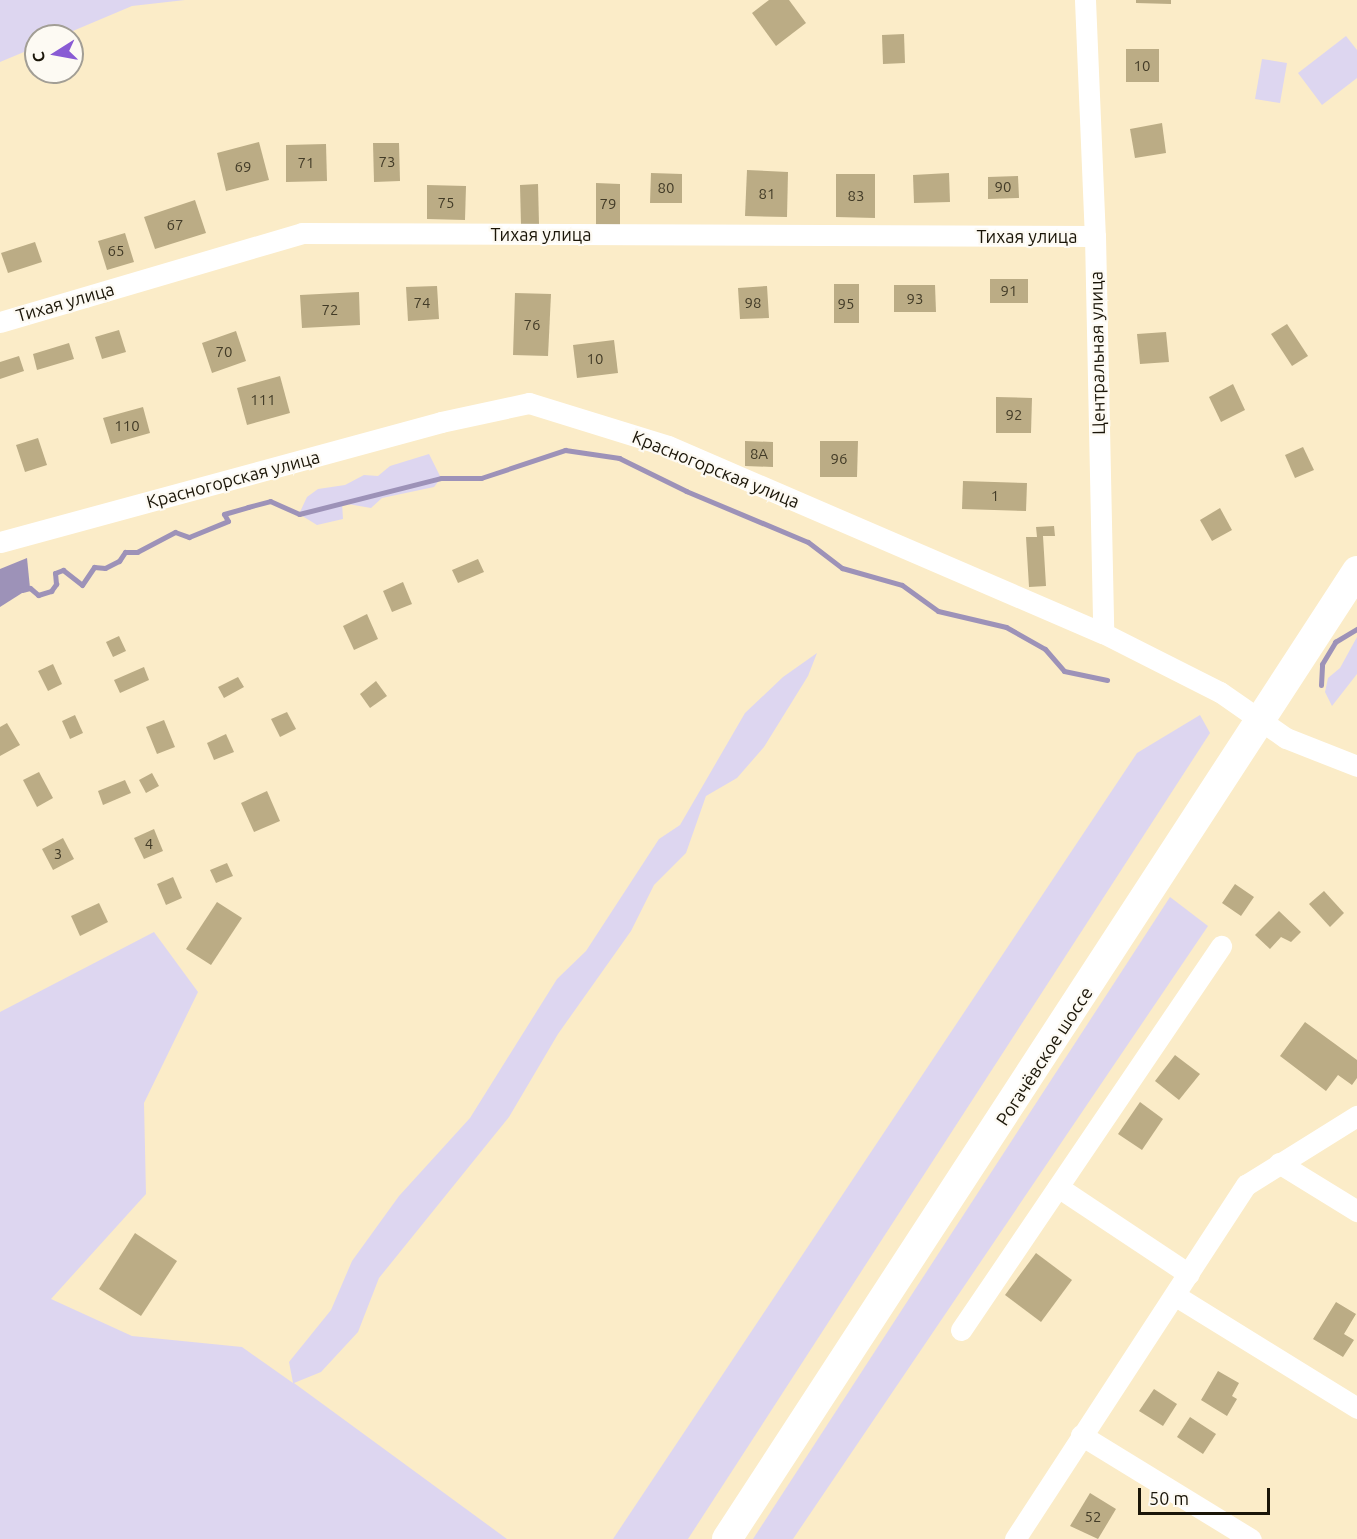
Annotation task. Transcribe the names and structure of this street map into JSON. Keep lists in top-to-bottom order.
{
  "streets": {
    "main road": ["Рогачёвское шоссе"],
    "street": ["Тихая улица", "Центральная улица", "Красногорская улица"]
  },
  "crossings": [
    ["Тихая улица", "Центральная улица"],
    ["Центральная улица", "Красногорская улица"],
    ["Красногорская улица", "Рогачёвское шоссе"]
  ],
  "house_numbers": [
    "10",
    "73",
    "71",
    "69",
    "90",
    "80",
    "81",
    "83",
    "75",
    "79",
    "67",
    "65",
    "91",
    "93",
    "74",
    "98",
    "95",
    "72",
    "76",
    "70",
    "10",
    "111",
    "92",
    "110",
    "8А",
    "96",
    "1",
    "4",
    "3",
    "52"
  ],
  "scale_bar": "50 m",
  "north": "left"
}
